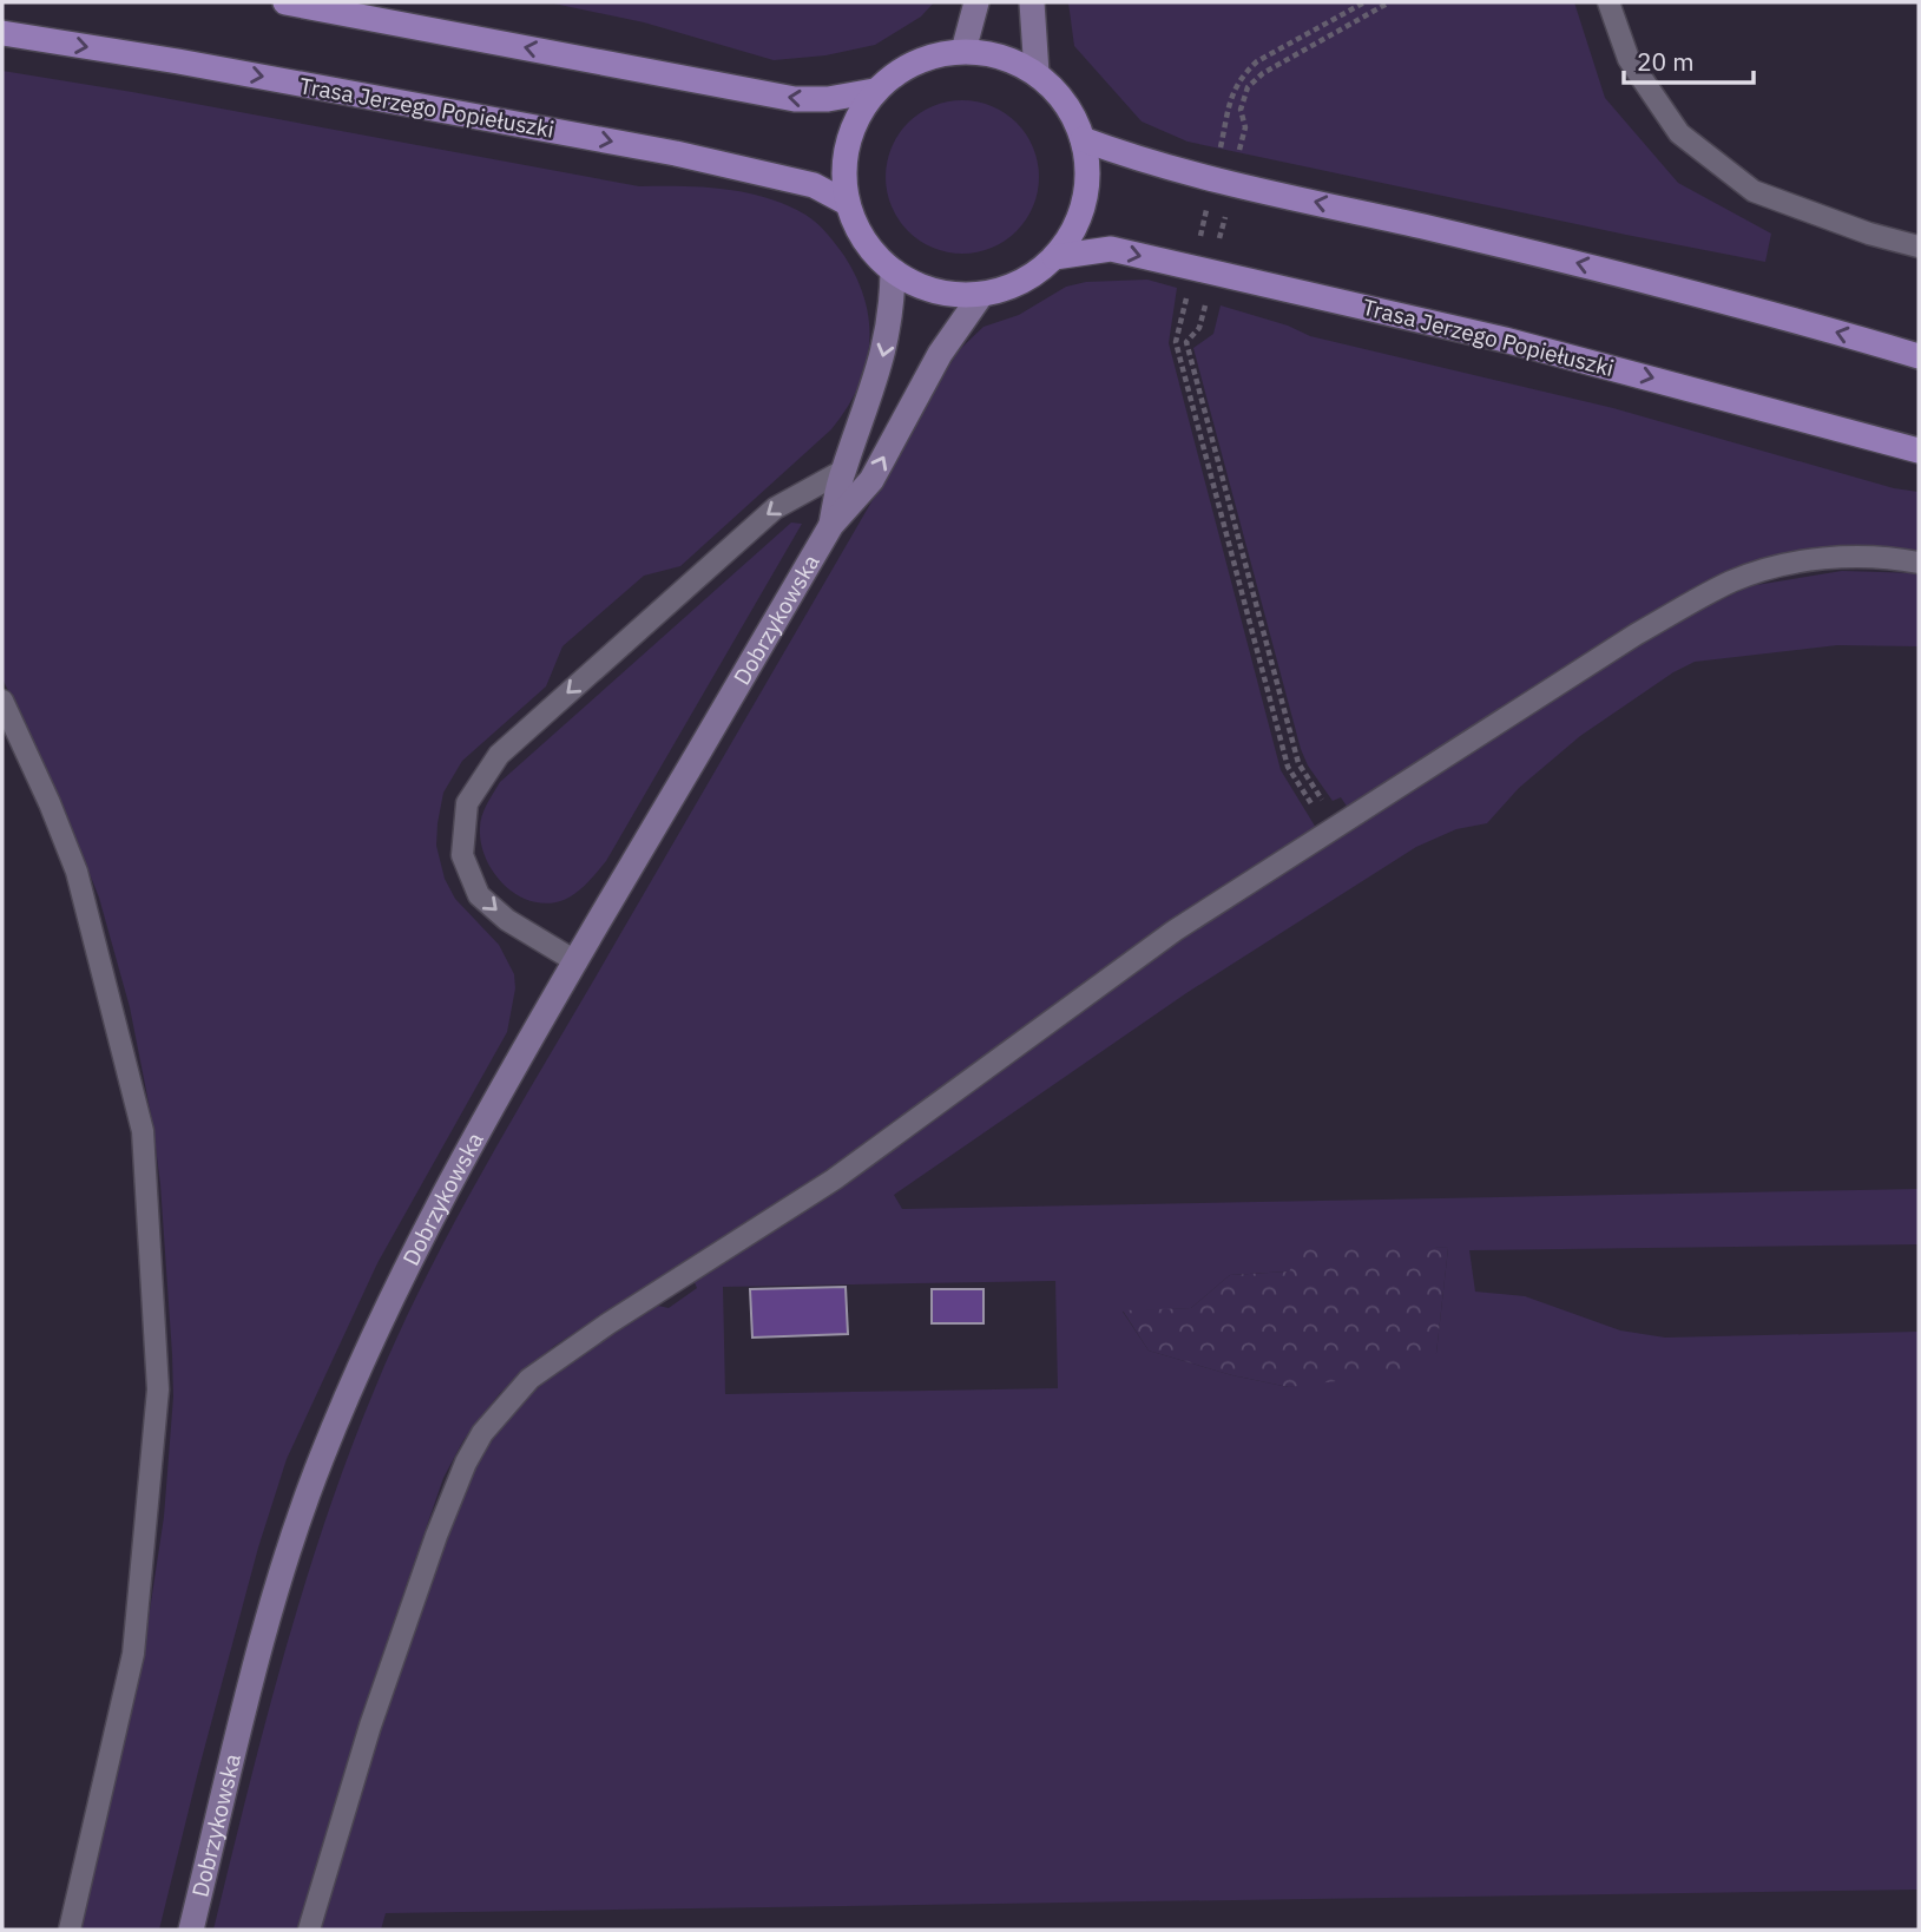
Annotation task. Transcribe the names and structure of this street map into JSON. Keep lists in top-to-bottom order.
{
  "streets": {
    "main road": ["Trasa Jerzego Popiełuszki", "Dobrzykowska"]
  },
  "crossings": [
    ["Trasa Jerzego Popiełuszki", "Dobrzykowska"]
  ],
  "scale_bar": "20 m"
}
